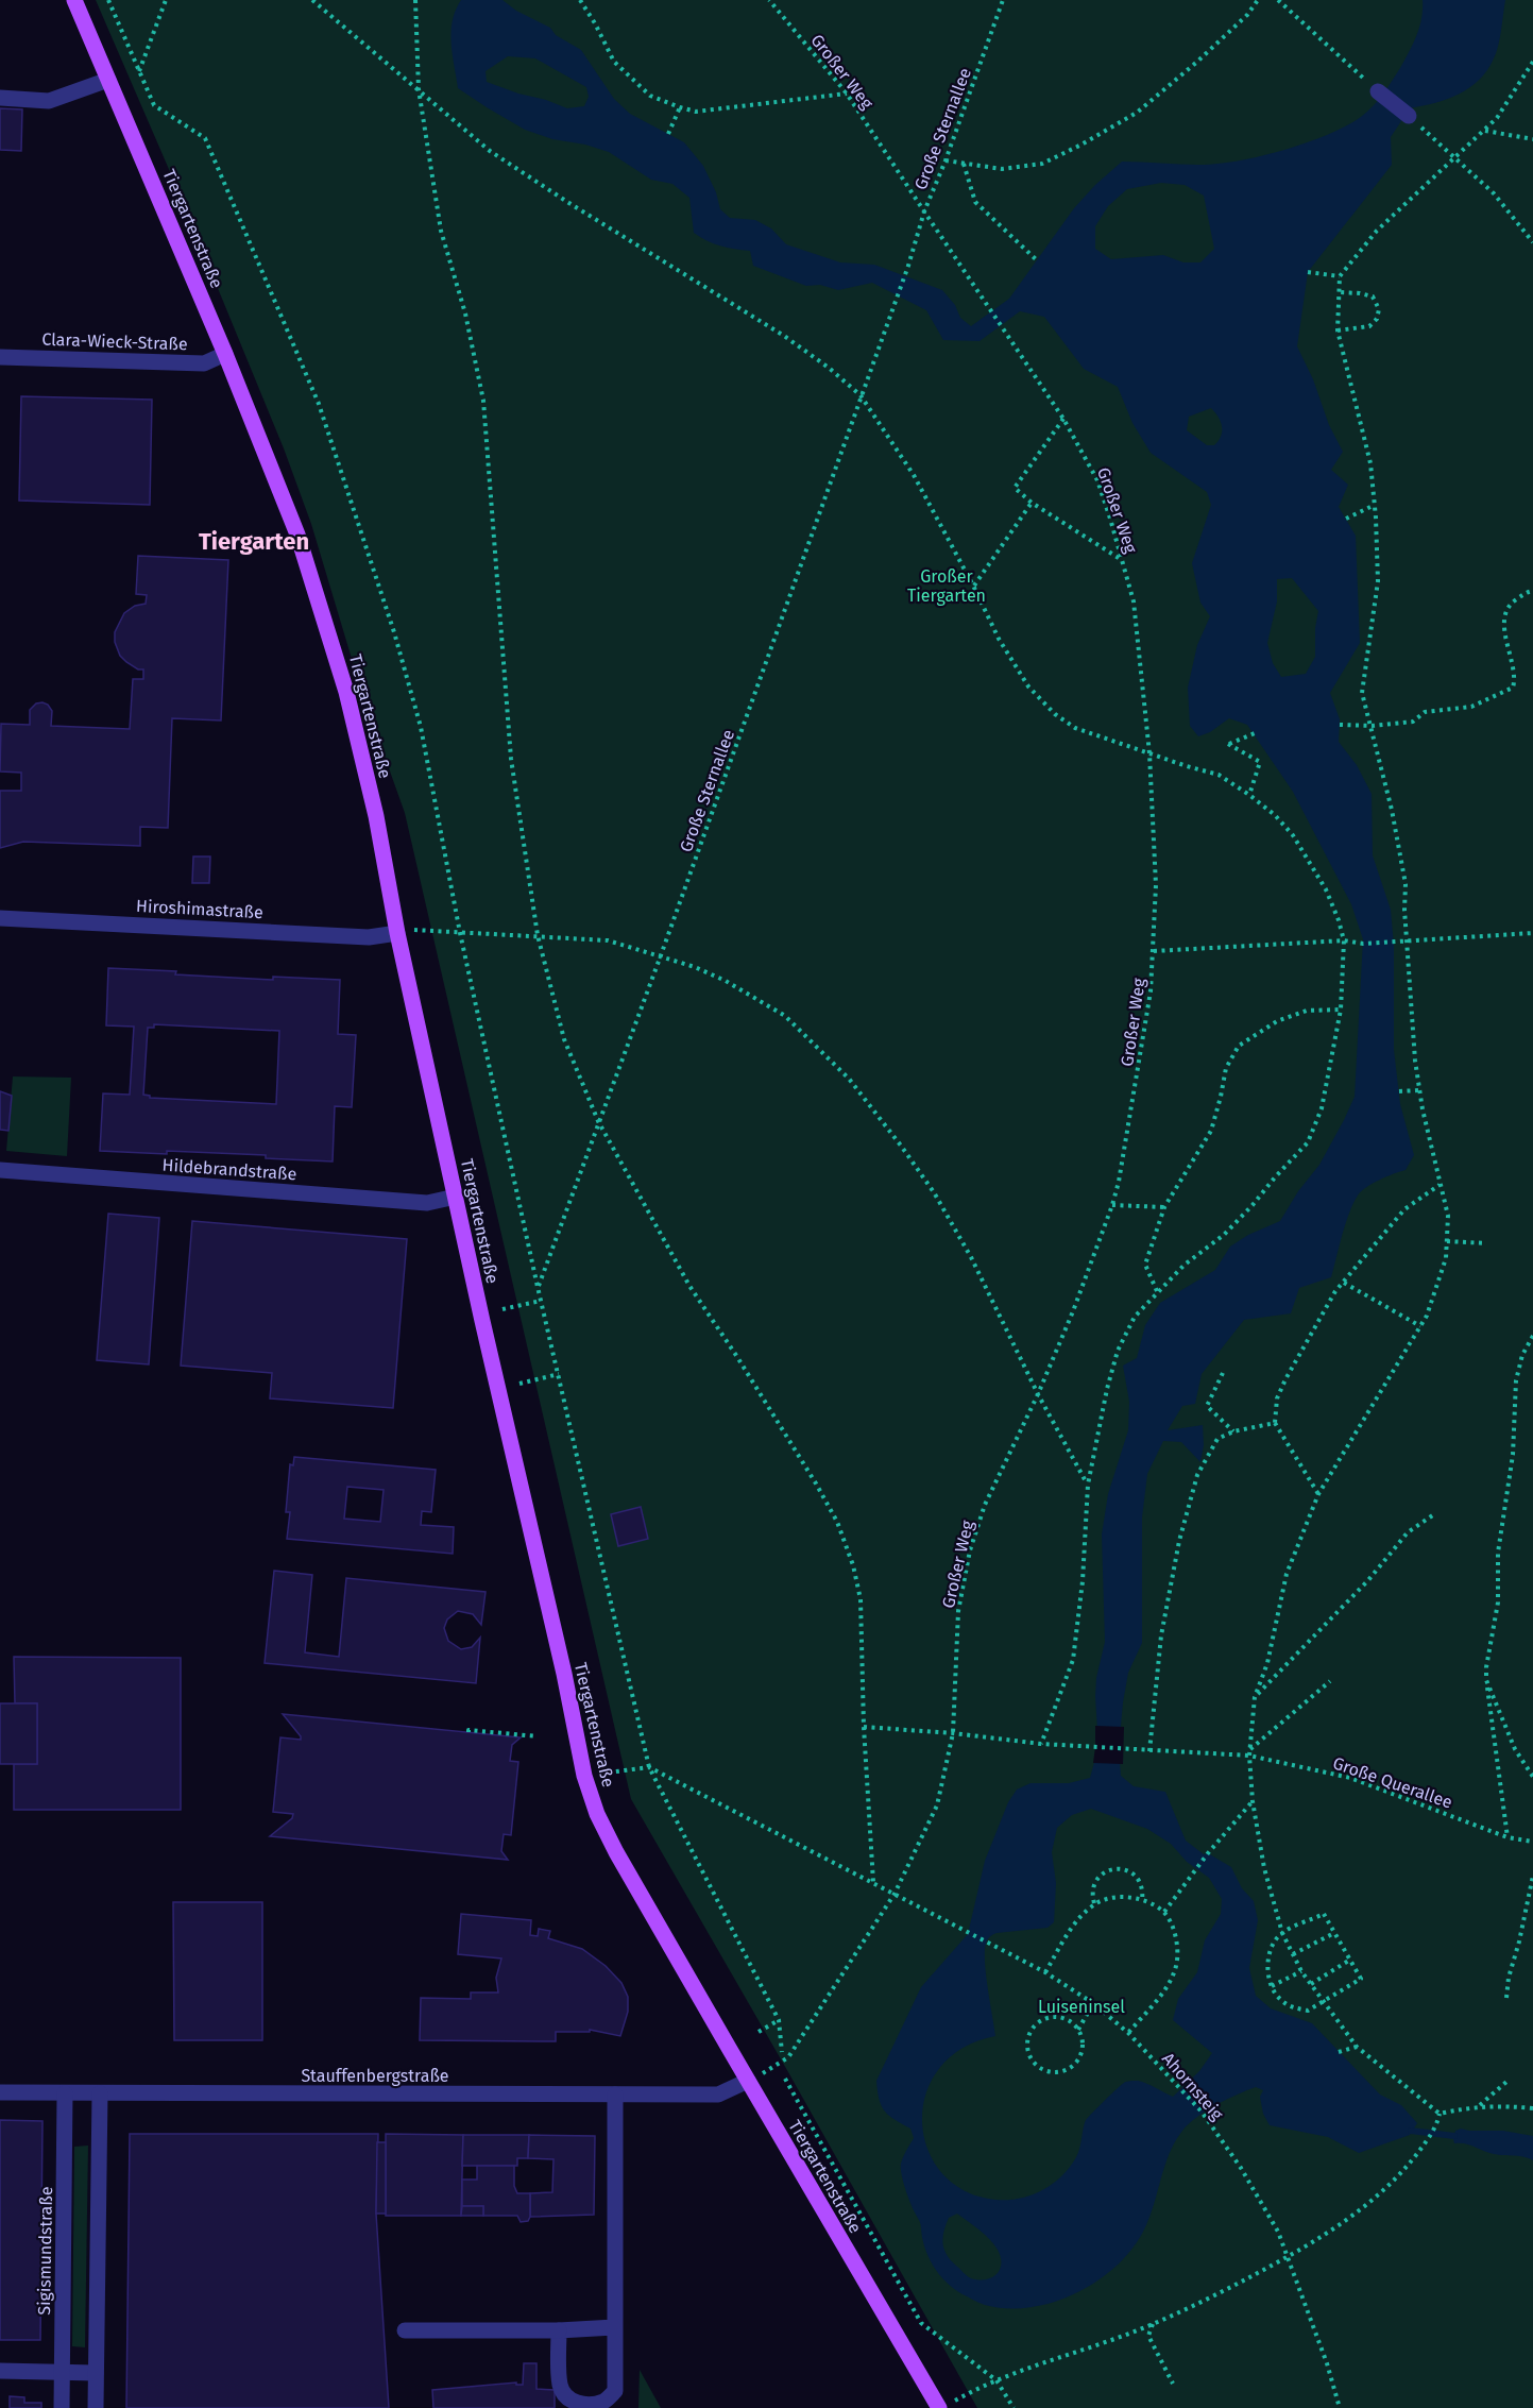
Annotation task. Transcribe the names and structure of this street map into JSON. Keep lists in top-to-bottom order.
{
  "streets": {
    "main road": ["Tiergartenstraße"],
    "street": [
      "Clara-Wieck-Straße",
      "Hiroshimastraße",
      "Hildebrandstraße",
      "Stauffenbergstraße",
      "Sigismundstraße"
    ],
    "path": [
      "Großer Weg",
      "Große Sternallee",
      "Große Querallee",
      "Ahornsteig"
    ]
  },
  "crossings": [
    ["Großer Weg", "Große Sternallee"],
    ["Großer Weg", "Große Querallee"],
    ["Großer Weg", "Ahornsteig"],
    ["Tiergartenstraße", "Clara-Wieck-Straße"],
    ["Tiergartenstraße", "Hiroshimastraße"],
    ["Tiergartenstraße", "Hildebrandstraße"],
    ["Tiergartenstraße", "Stauffenbergstraße"],
    ["Stauffenbergstraße", "Sigismundstraße"]
  ],
  "districts": ["Tiergarten"],
  "parks": ["Großer Tiergarten", "Luiseninsel"]
}
